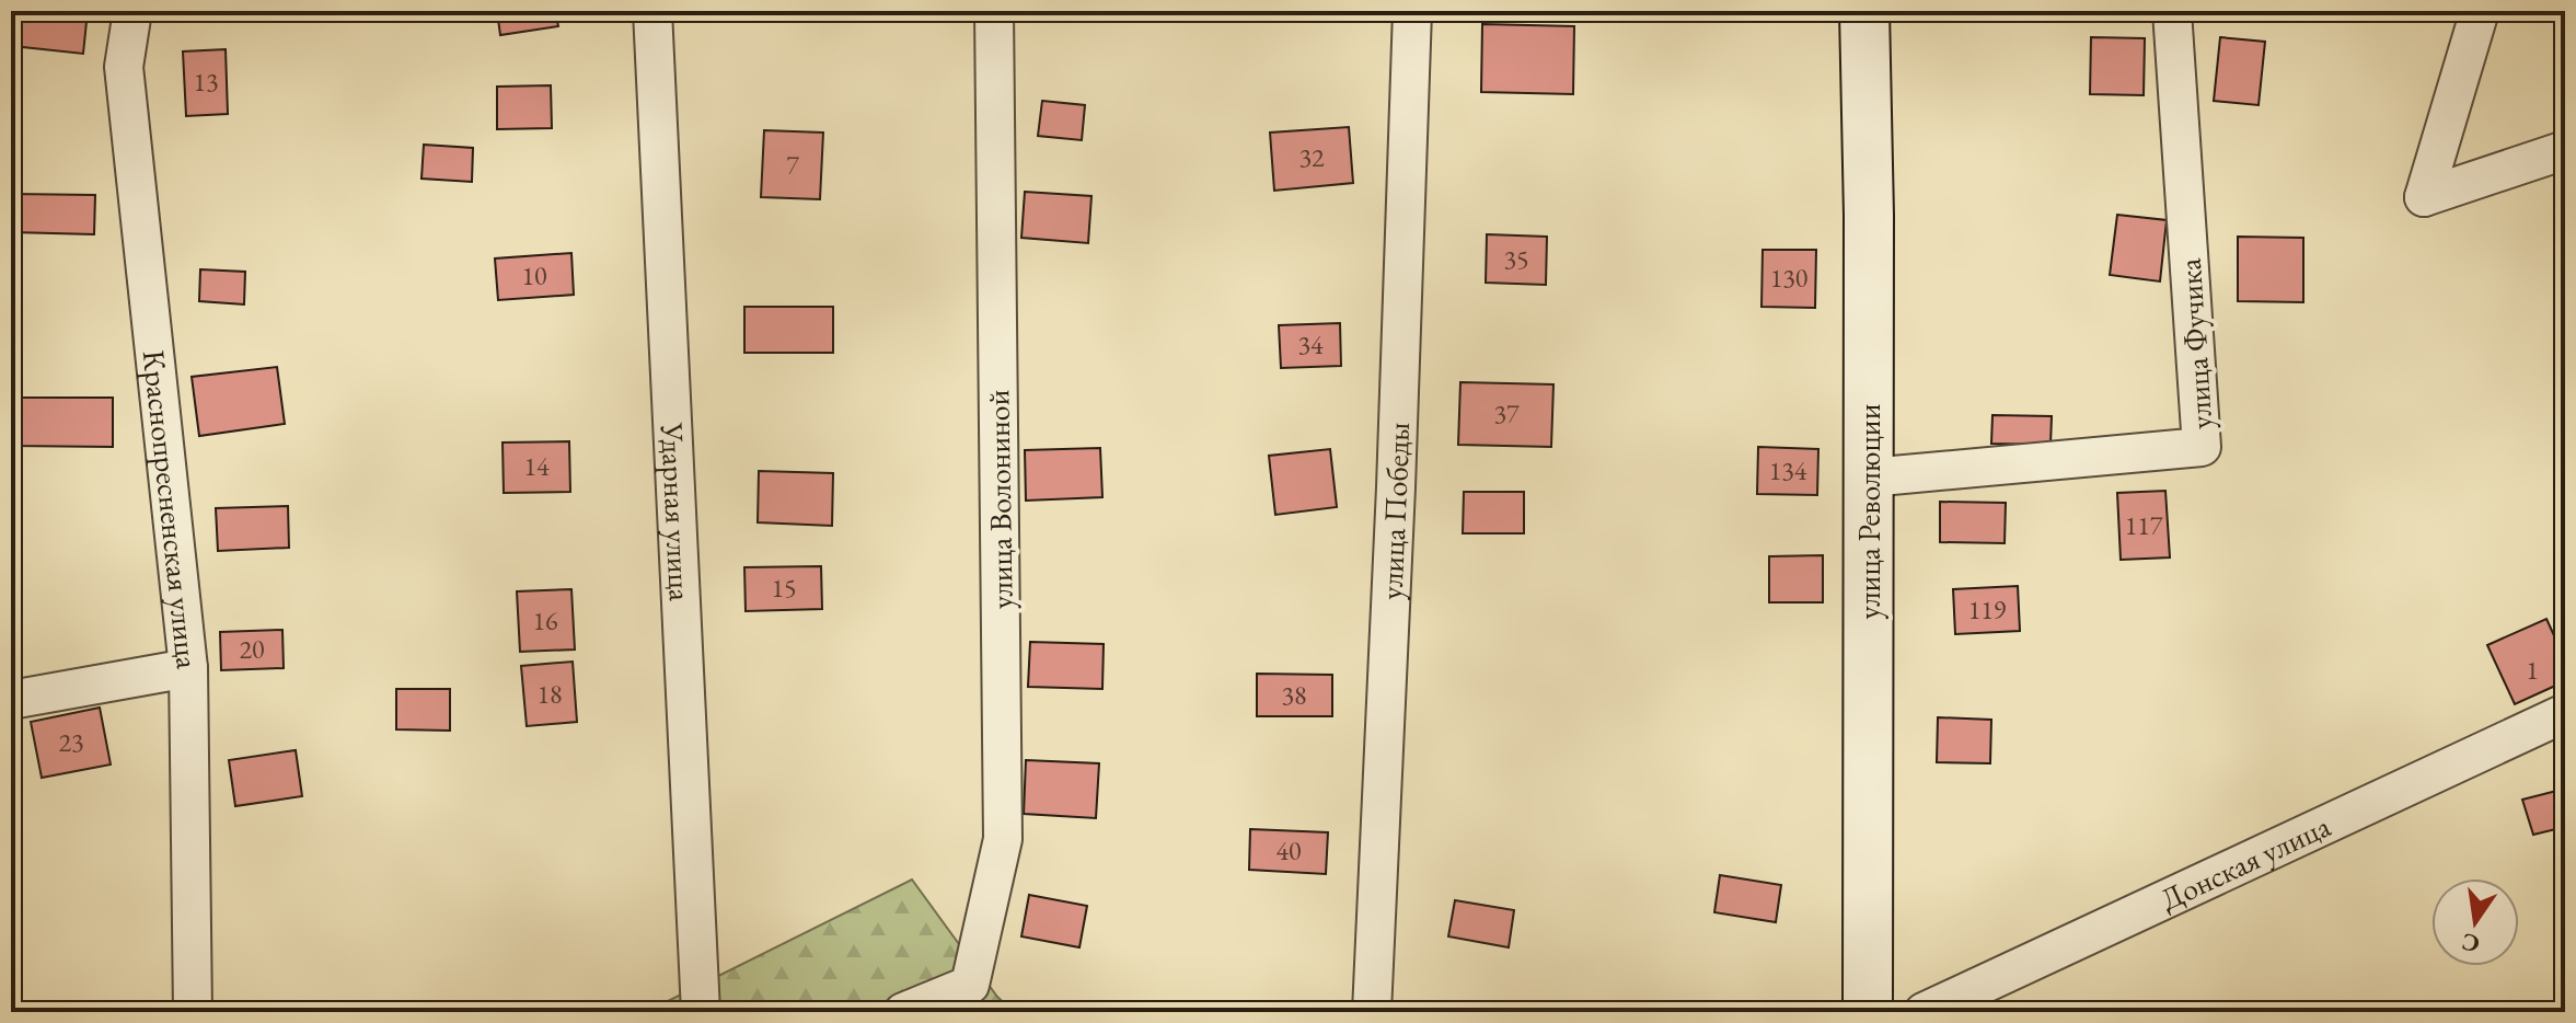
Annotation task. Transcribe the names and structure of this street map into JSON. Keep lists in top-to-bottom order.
{
  "streets": {
    "street": [
      "улица Фучика",
      "улица Волониной",
      "Краснопресненская улица",
      "Ударная улица",
      "улица Победы",
      "улица Революции",
      "Донская улица"
    ]
  },
  "crossings": [
    ["улица Фучика", "улица Революции"]
  ],
  "house_numbers": [
    "13",
    "32",
    "7",
    "35",
    "10",
    "130",
    "34",
    "37",
    "14",
    "134",
    "117",
    "15",
    "119",
    "16",
    "20",
    "1",
    "18",
    "38",
    "23",
    "40"
  ],
  "north": "bottom"
}
